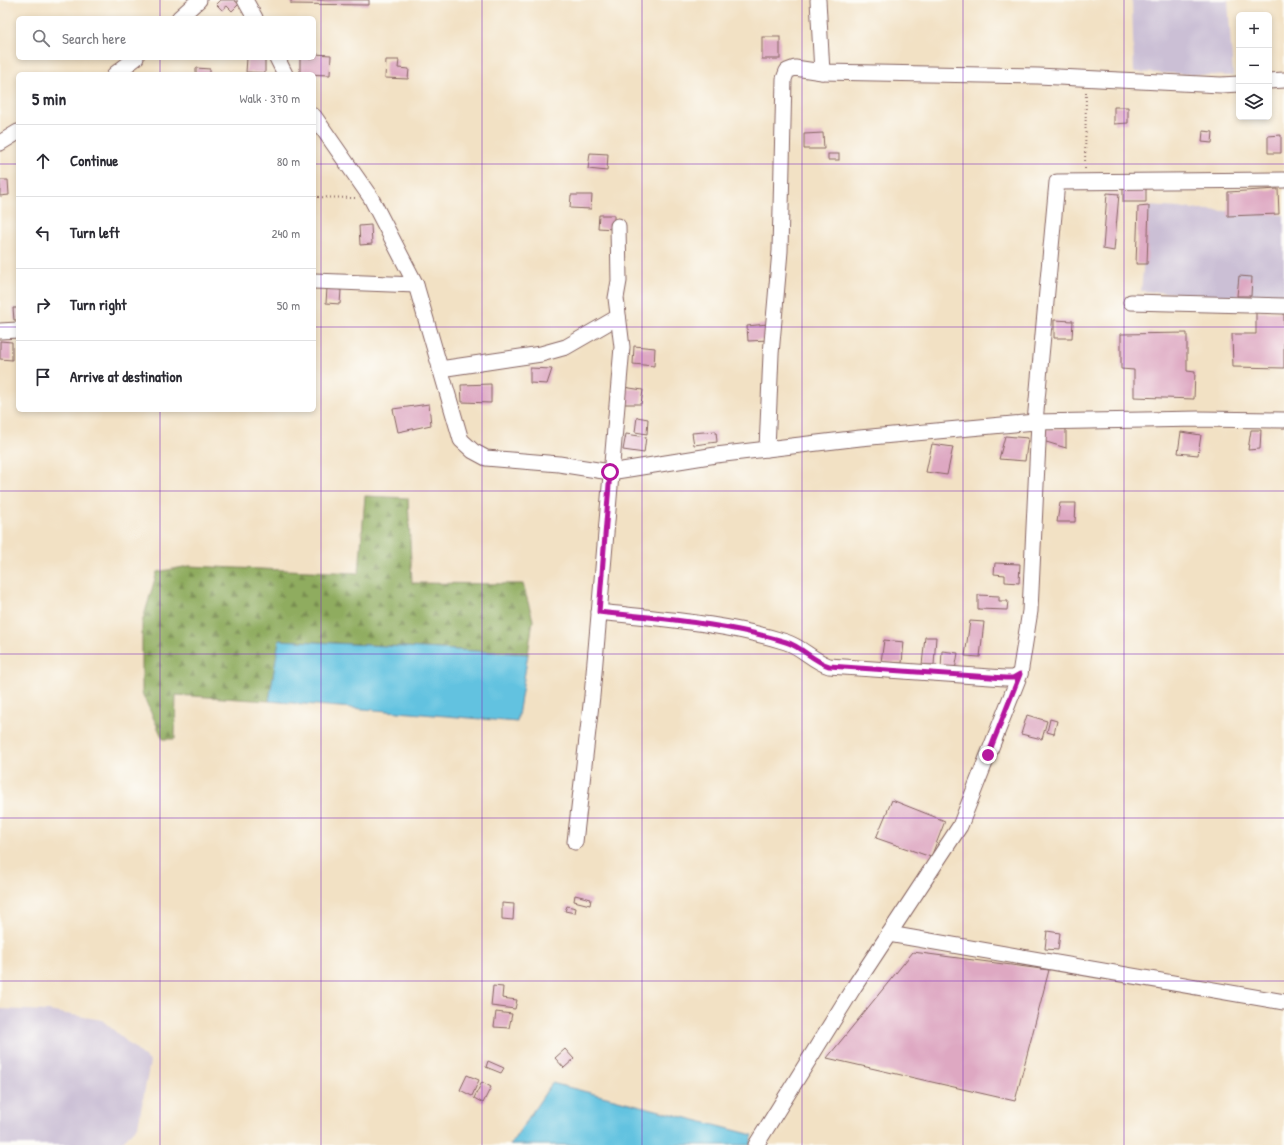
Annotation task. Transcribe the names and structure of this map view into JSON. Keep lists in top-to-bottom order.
{
  "page": {
    "map_buttons": ["+", "−"],
    "search": "Search here",
    "heading": ["5 min", "Walk · 370 m"],
    "list": [
      ["Continue", "80 m"],
      ["Turn left", "240 m"],
      ["Turn right", "50 m"],
      "Arrive at destination"
    ]
  }
}
